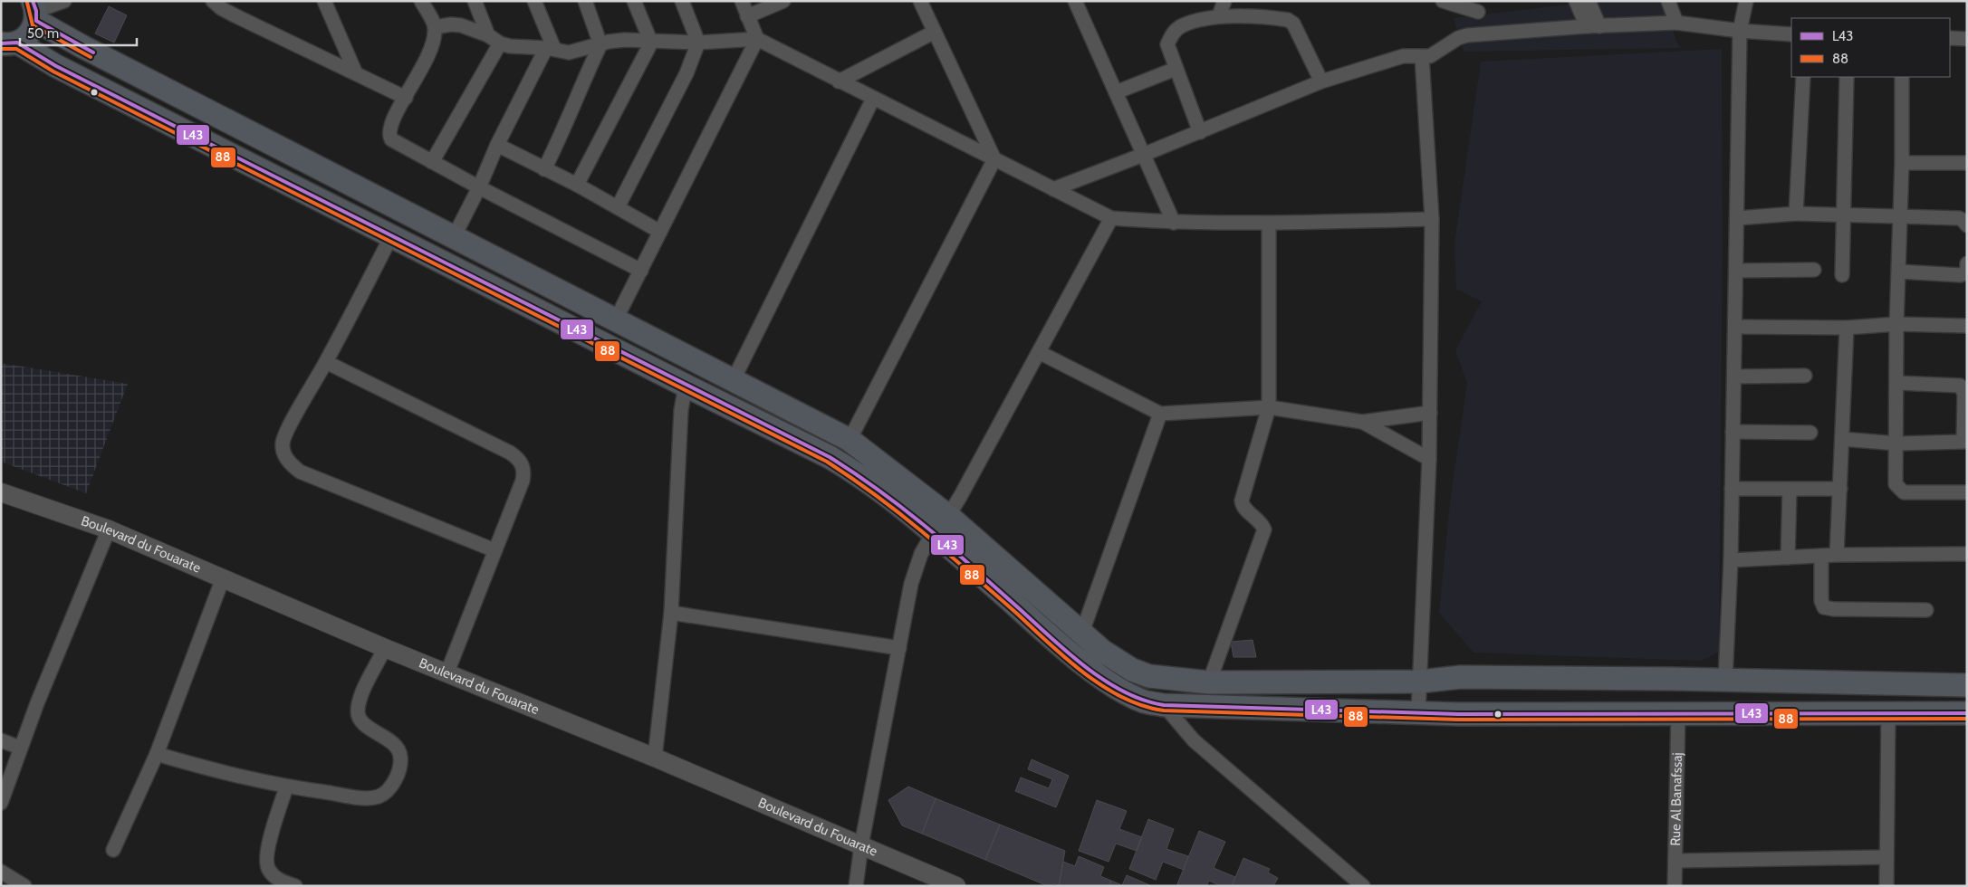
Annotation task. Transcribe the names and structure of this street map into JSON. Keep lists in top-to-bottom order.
{
  "streets": {
    "street": ["Boulevard du Fouarate", "Rue Al Banafssaj"]
  },
  "lines": ["transit line L43", "transit line 88"],
  "legend": ["L43", "88"],
  "scale_bar": "50 m"
}
